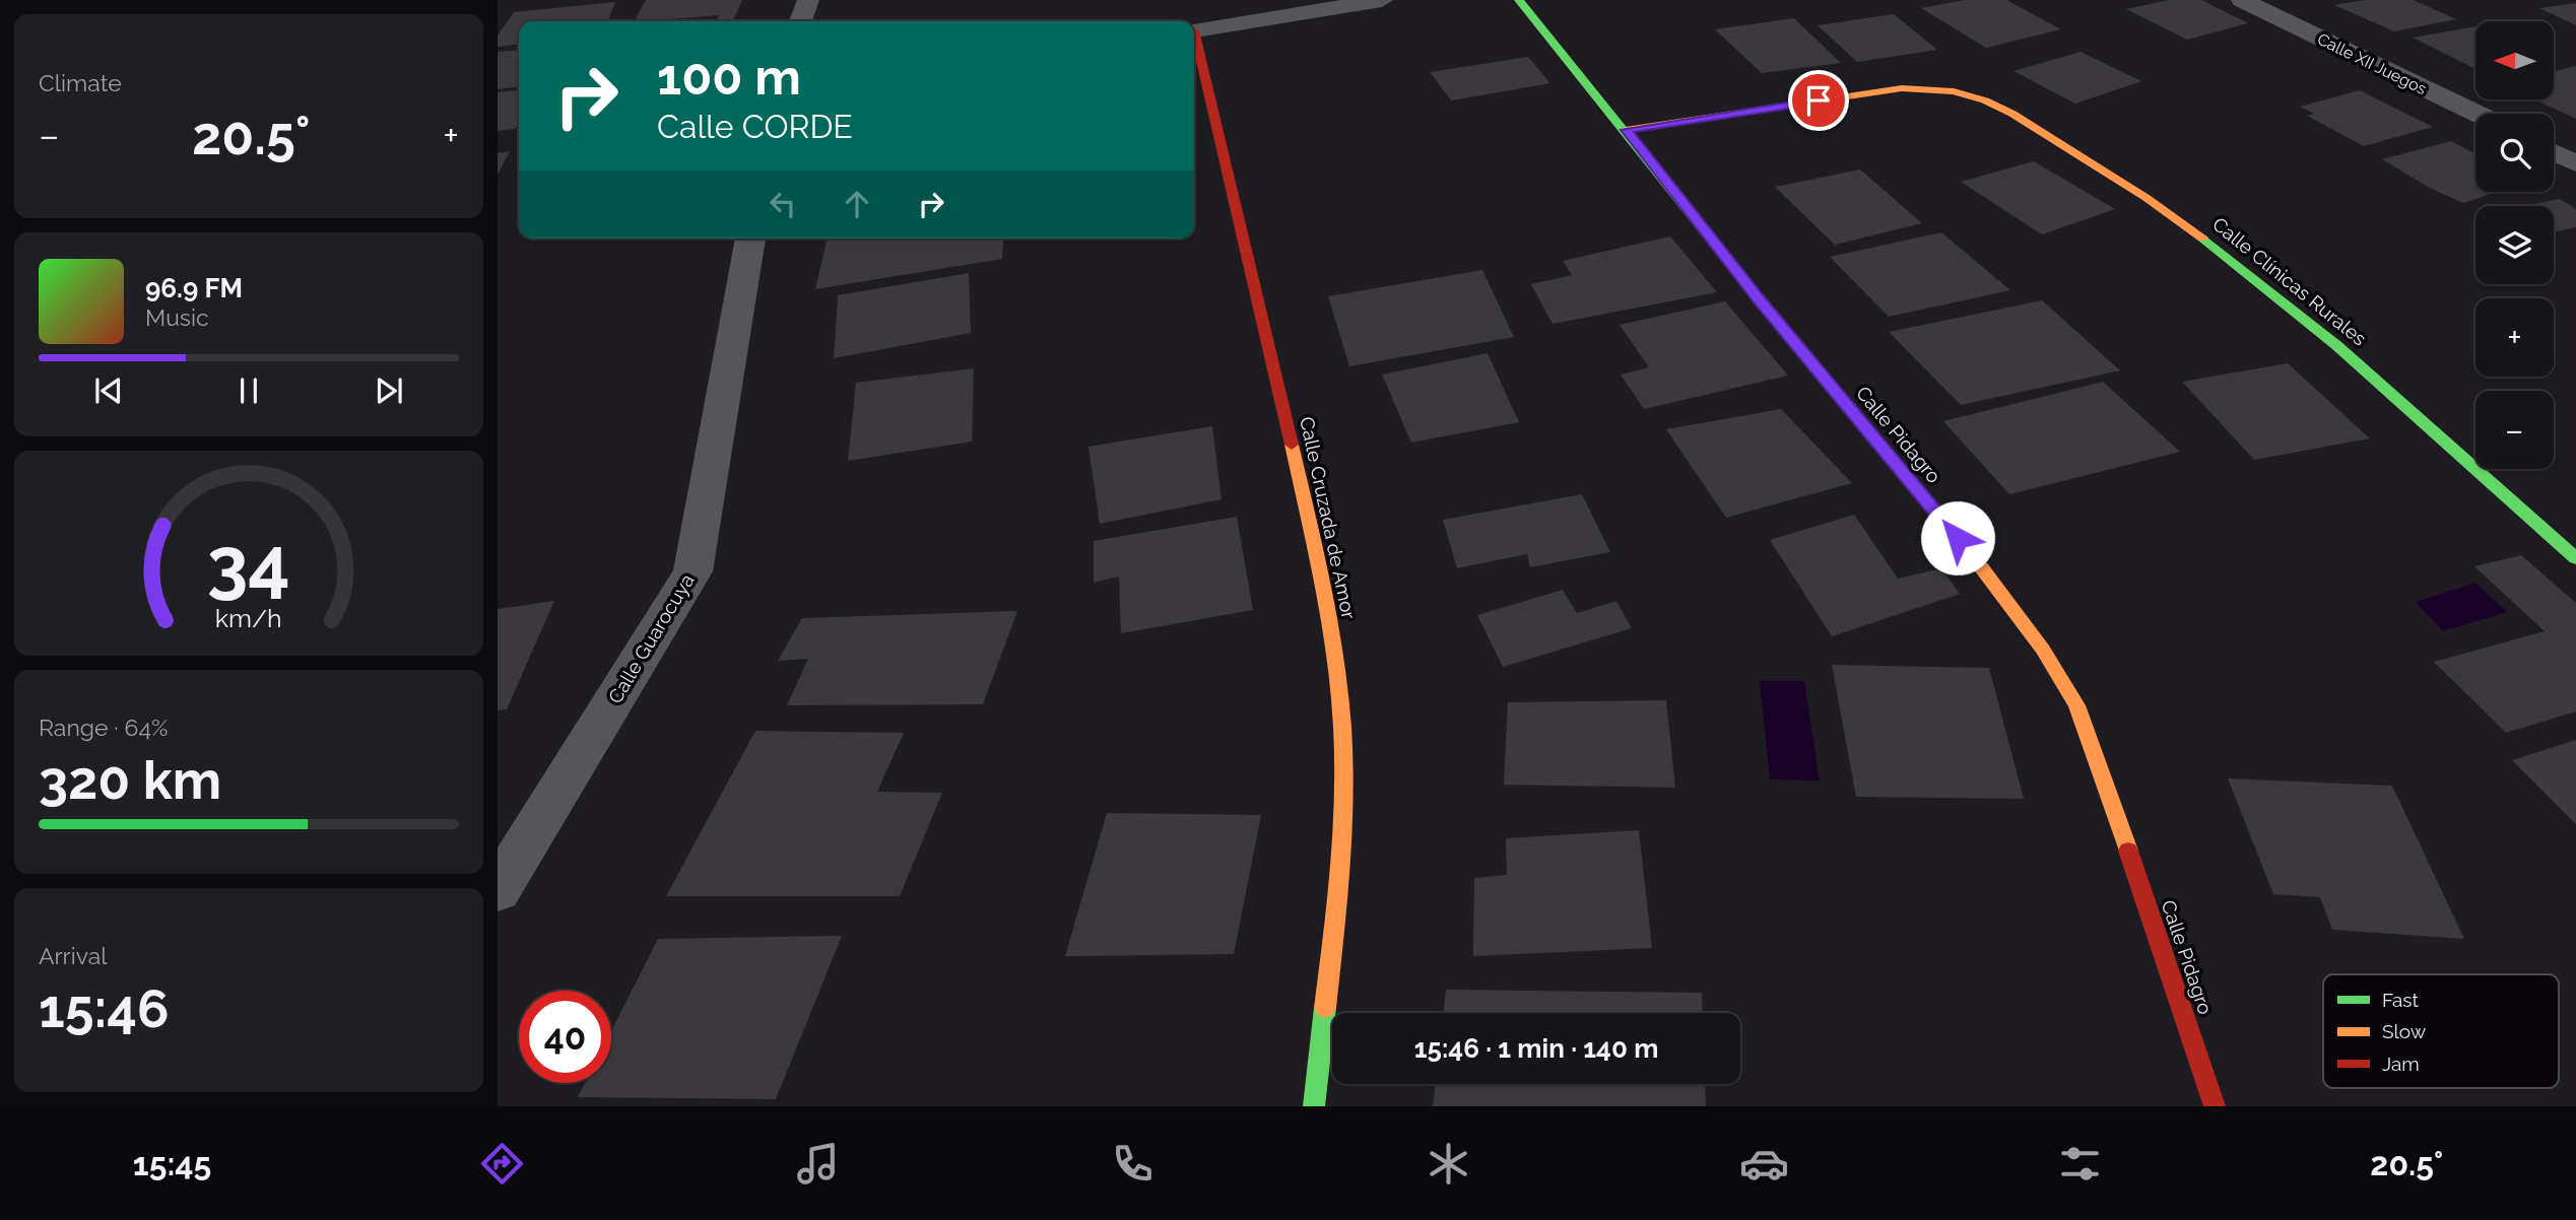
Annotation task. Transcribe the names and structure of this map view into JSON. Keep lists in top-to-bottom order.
{
  "streets": {
    "street": [
      "Calle XII Juegos",
      "Calle Clínicas Rurales",
      "Calle Pidagro",
      "Calle Cruzada de Amor",
      "Calle Guarocuya"
    ]
  },
  "crossings": [
    ["Calle Clínicas Rurales", "Calle Pidagro"]
  ],
  "legend": ["Fast", "Slow", "Jam"],
  "north": "left",
  "page": {
    "tile": [
      "Climate",
      ["Range · 64%", "320 km"],
      ["Arrival", "15:46"]
    ],
    "map_buttons": ["+", "−"],
    "turn": ["100 m", "Calle CORDE"],
    "heat": ["−", "20.5°", "+"],
    "song": ["96.9 FM", "Music"],
    "limit": "40",
    "trip": "15:46 · 1 min · 140 m",
    "tabs": ["15:45", "20.5°"],
    "gauge": ["34", "km/h"]
  }
}
